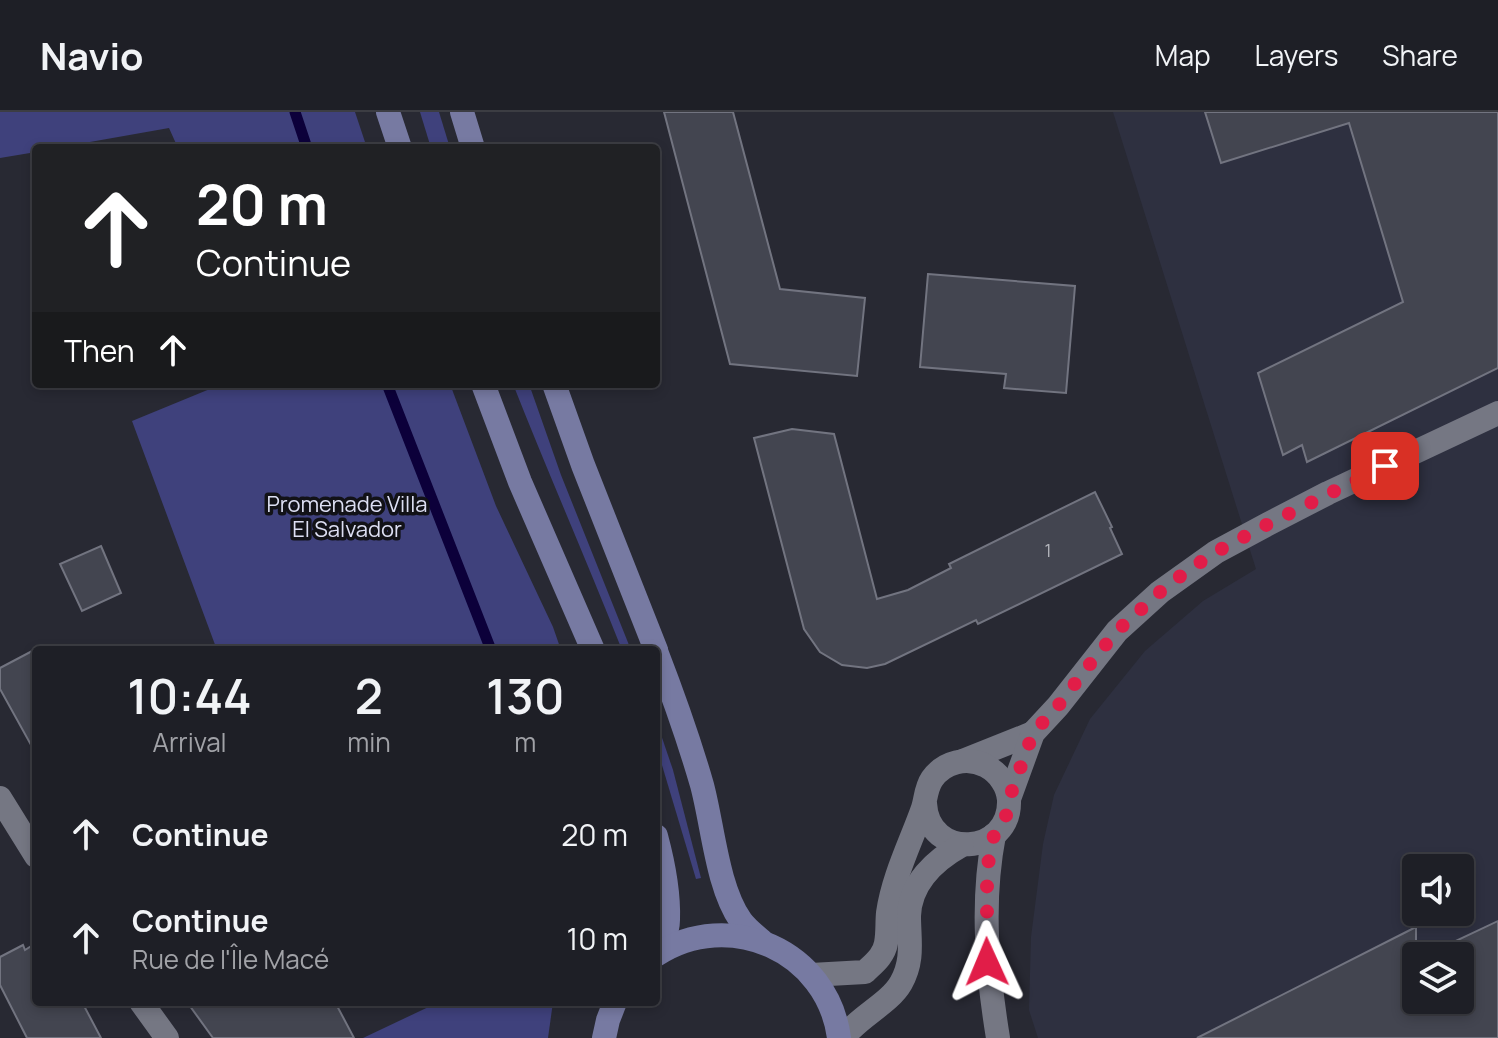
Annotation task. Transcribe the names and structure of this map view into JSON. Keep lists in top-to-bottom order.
{
  "parks": ["Promenade Villa El Salvador"],
  "house_numbers": ["1"],
  "page": {
    "header": "Navio",
    "nav": ["Map", "Layers", "Share"],
    "turn": ["20 m", "Continue"],
    "then": "Then",
    "eta": [
      "10:44",
      "Arrival",
      "2",
      "min",
      "130",
      "m"
    ],
    "list": [
      {
        "name": "Continue",
        "value": "20 m"
      },
      {
        "name": "Continue",
        "note": "Rue de l'Île Macé",
        "value": "10 m"
      }
    ]
  }
}
